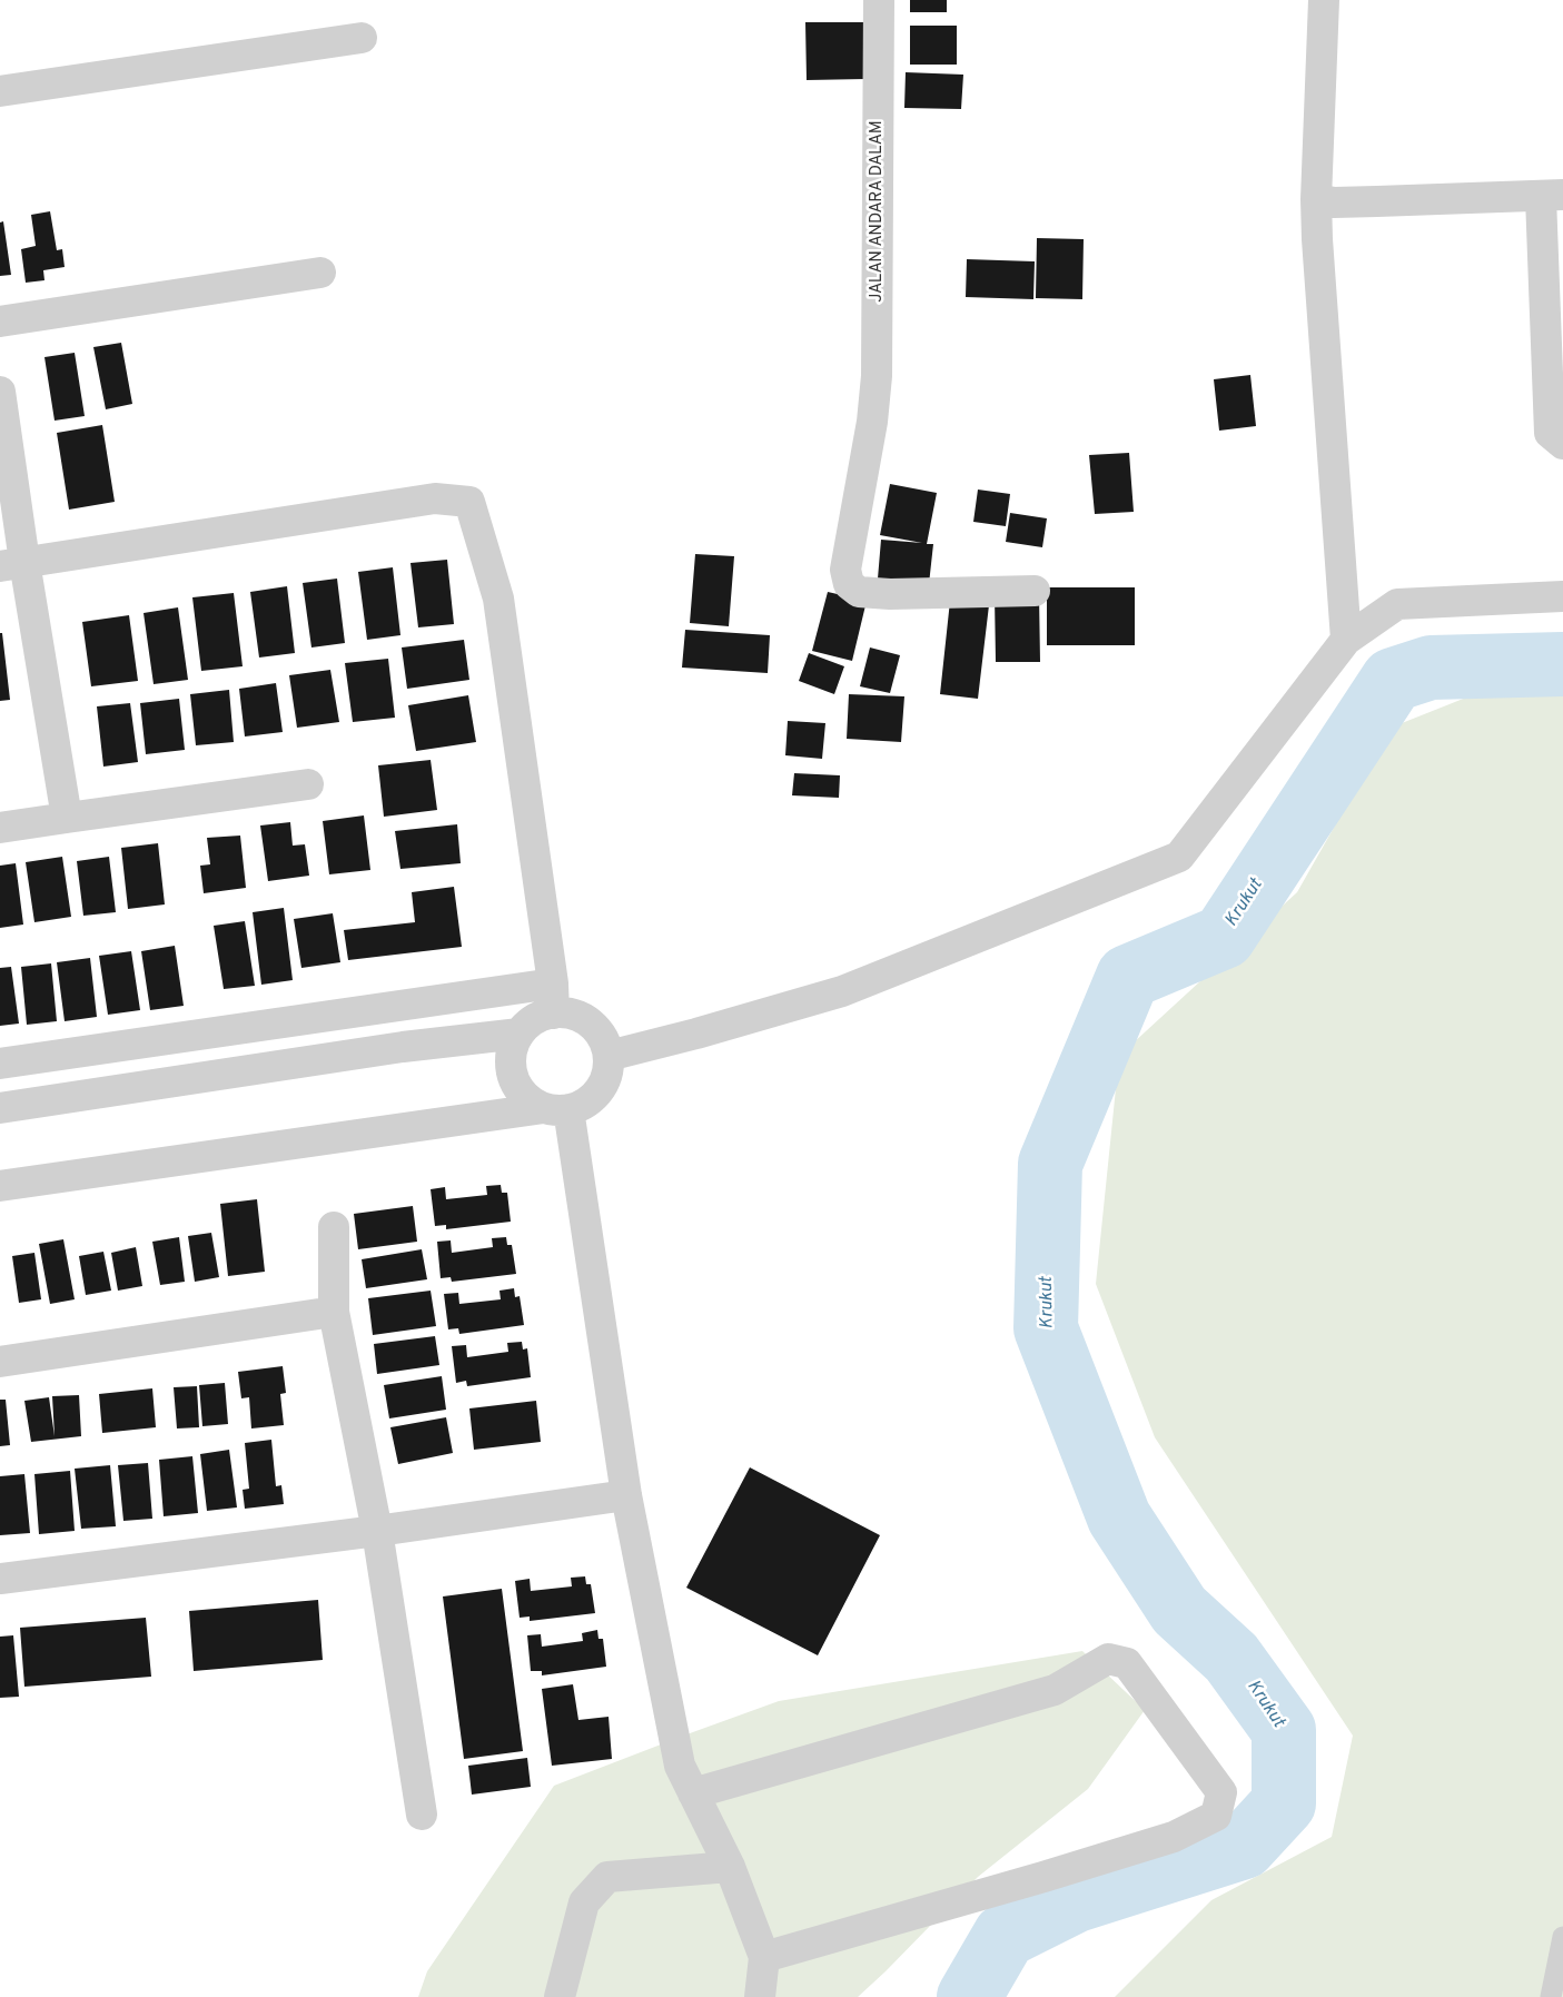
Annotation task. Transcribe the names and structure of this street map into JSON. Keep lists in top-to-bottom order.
{
  "streets": {
    "street": ["JALAN ANDARA DALAM"]
  },
  "water": ["Krukut"]
}
